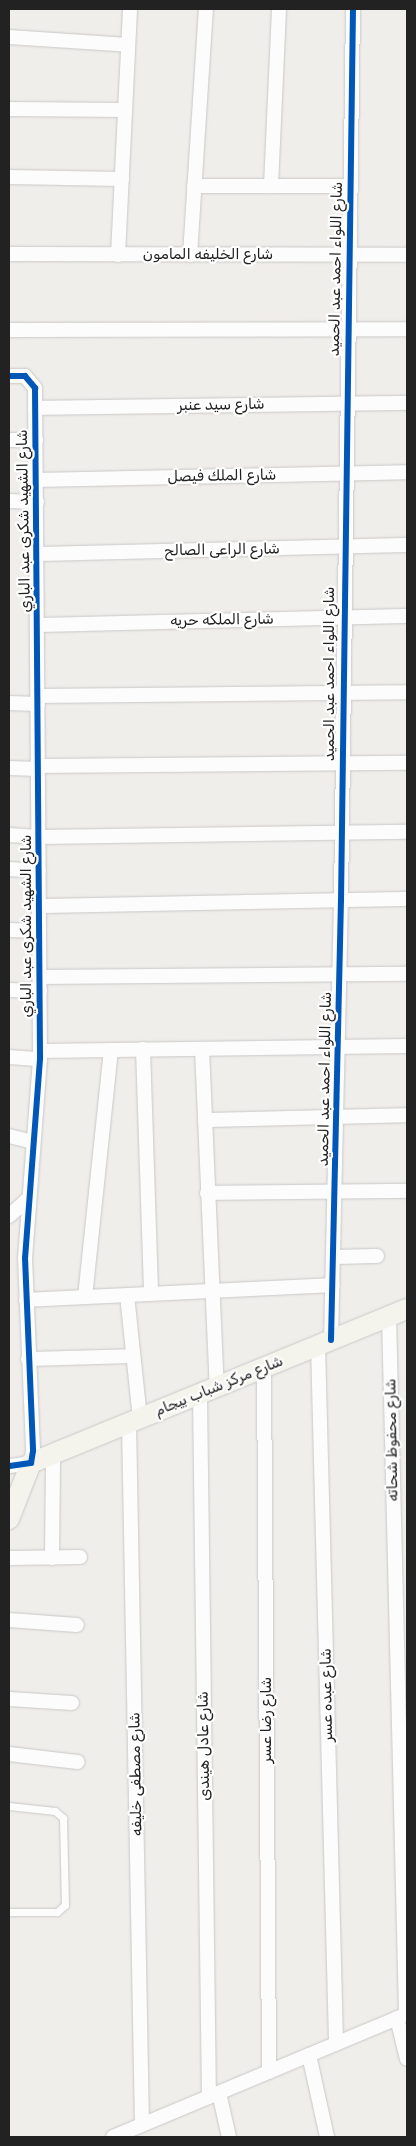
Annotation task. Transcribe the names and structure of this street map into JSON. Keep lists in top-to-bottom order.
{
  "streets": {
    "main road": ["شارع الشهيد شكرى عبد الباري", "شارع مركز شباب بيجام"],
    "street": [
      "شارع الخليفه المامون",
      "شارع اللواء احمد عبد الحميد",
      "شارع سيد عنبر",
      "شارع الملك فيصل",
      "شارع الراعى الصالح",
      "شارع الملكه حريه",
      "شارع محفوظ شحاته",
      "شارع عبده عسر",
      "شارع رضا عسر",
      "شارع عادل هيندى",
      "شارع مصطفى خليفه"
    ]
  },
  "crossings": [
    ["شارع الخليفه المامون", "شارع اللواء احمد عبد الحميد"],
    ["شارع اللواء احمد عبد الحميد", "شارع سيد عنبر"],
    ["شارع اللواء احمد عبد الحميد", "شارع الملك فيصل"],
    ["شارع اللواء احمد عبد الحميد", "شارع الراعى الصالح"],
    ["شارع اللواء احمد عبد الحميد", "شارع الملكه حريه"],
    ["شارع اللواء احمد عبد الحميد", "شارع مركز شباب بيجام"],
    ["شارع اللواء احمد عبد الحميد", "شارع عبده عسر"],
    ["شارع سيد عنبر", "شارع الشهيد شكرى عبد الباري"],
    ["شارع الملك فيصل", "شارع الشهيد شكرى عبد الباري"],
    ["شارع الشهيد شكرى عبد الباري", "شارع الراعى الصالح"],
    ["شارع الشهيد شكرى عبد الباري", "شارع الملكه حريه"],
    ["شارع الشهيد شكرى عبد الباري", "شارع مركز شباب بيجام"],
    ["شارع مركز شباب بيجام", "شارع محفوظ شحاته"],
    ["شارع مركز شباب بيجام", "شارع عبده عسر"],
    ["شارع مركز شباب بيجام", "شارع رضا عسر"],
    ["شارع مركز شباب بيجام", "شارع عادل هيندى"],
    ["شارع مركز شباب بيجام", "شارع مصطفى خليفه"]
  ]
}
